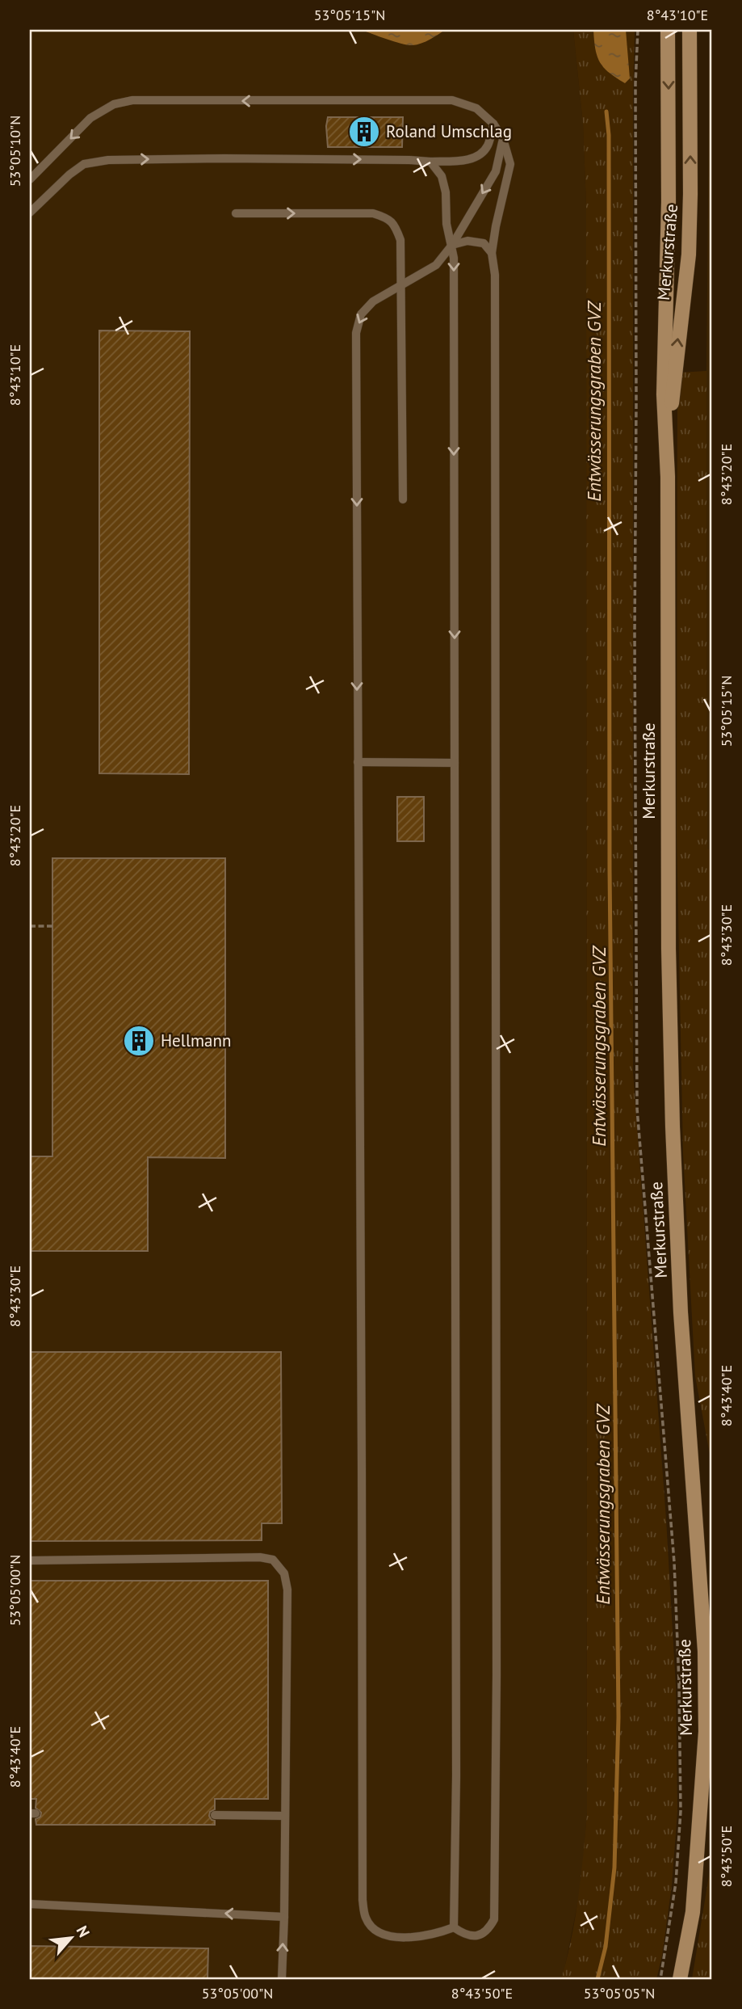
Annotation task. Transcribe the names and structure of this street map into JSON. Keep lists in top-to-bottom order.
{
  "streets": {
    "street": ["Merkurstraße"]
  },
  "water": ["Entwässerungsgraben GVZ"],
  "places": {
    "building": ["Roland Umschlag", "Hellmann"]
  },
  "north": "top right",
  "coordinates": [
    "53°05'15\"N",
    "8°43'10\"E",
    "53°05'10\"N",
    "8°43'20\"E",
    "8°43'30\"E",
    "8°43'40\"E",
    "53°05'00\"N",
    "8°43'50\"E",
    "53°05'05\"N"
  ]
}
